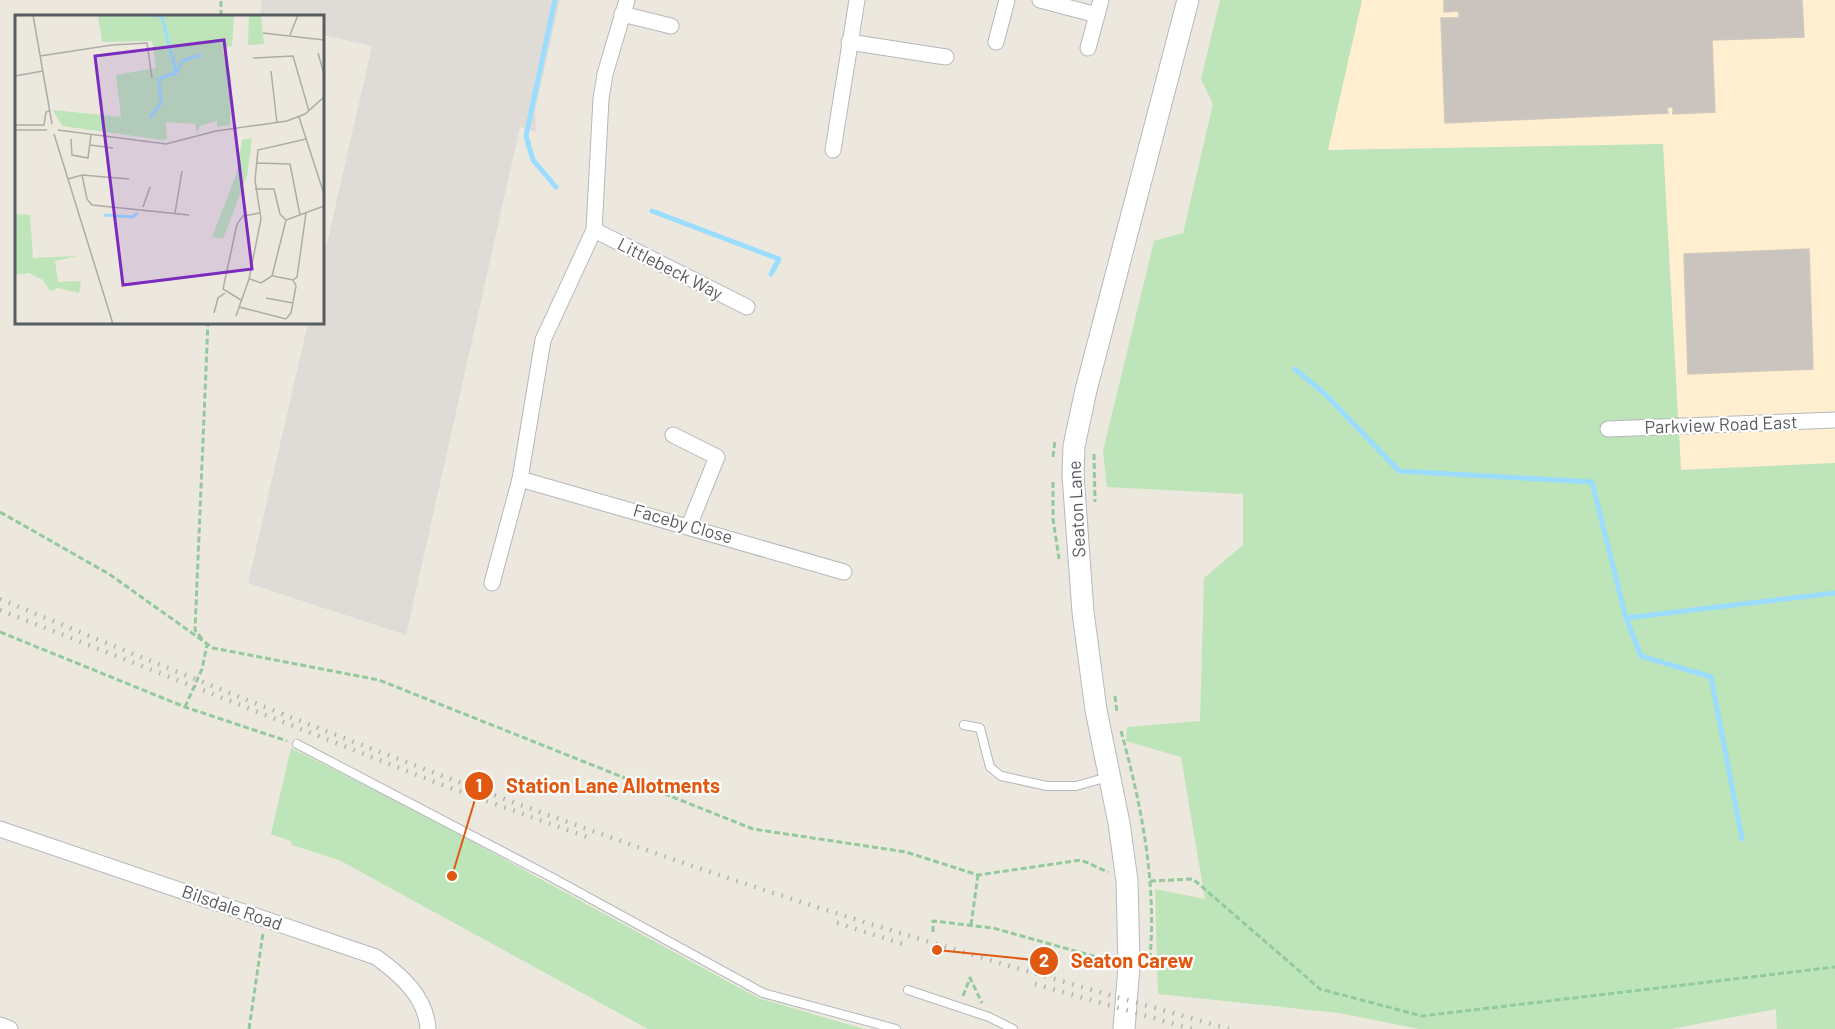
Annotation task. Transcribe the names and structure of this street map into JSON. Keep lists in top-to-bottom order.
{
  "streets": {
    "main road": ["Seaton Lane"],
    "street": [
      "Littlebeck Way",
      "Parkview Road East",
      "Faceby Close",
      "Bilsdale Road"
    ]
  },
  "places": ["Station Lane Allotments", "Seaton Carew"]
}
